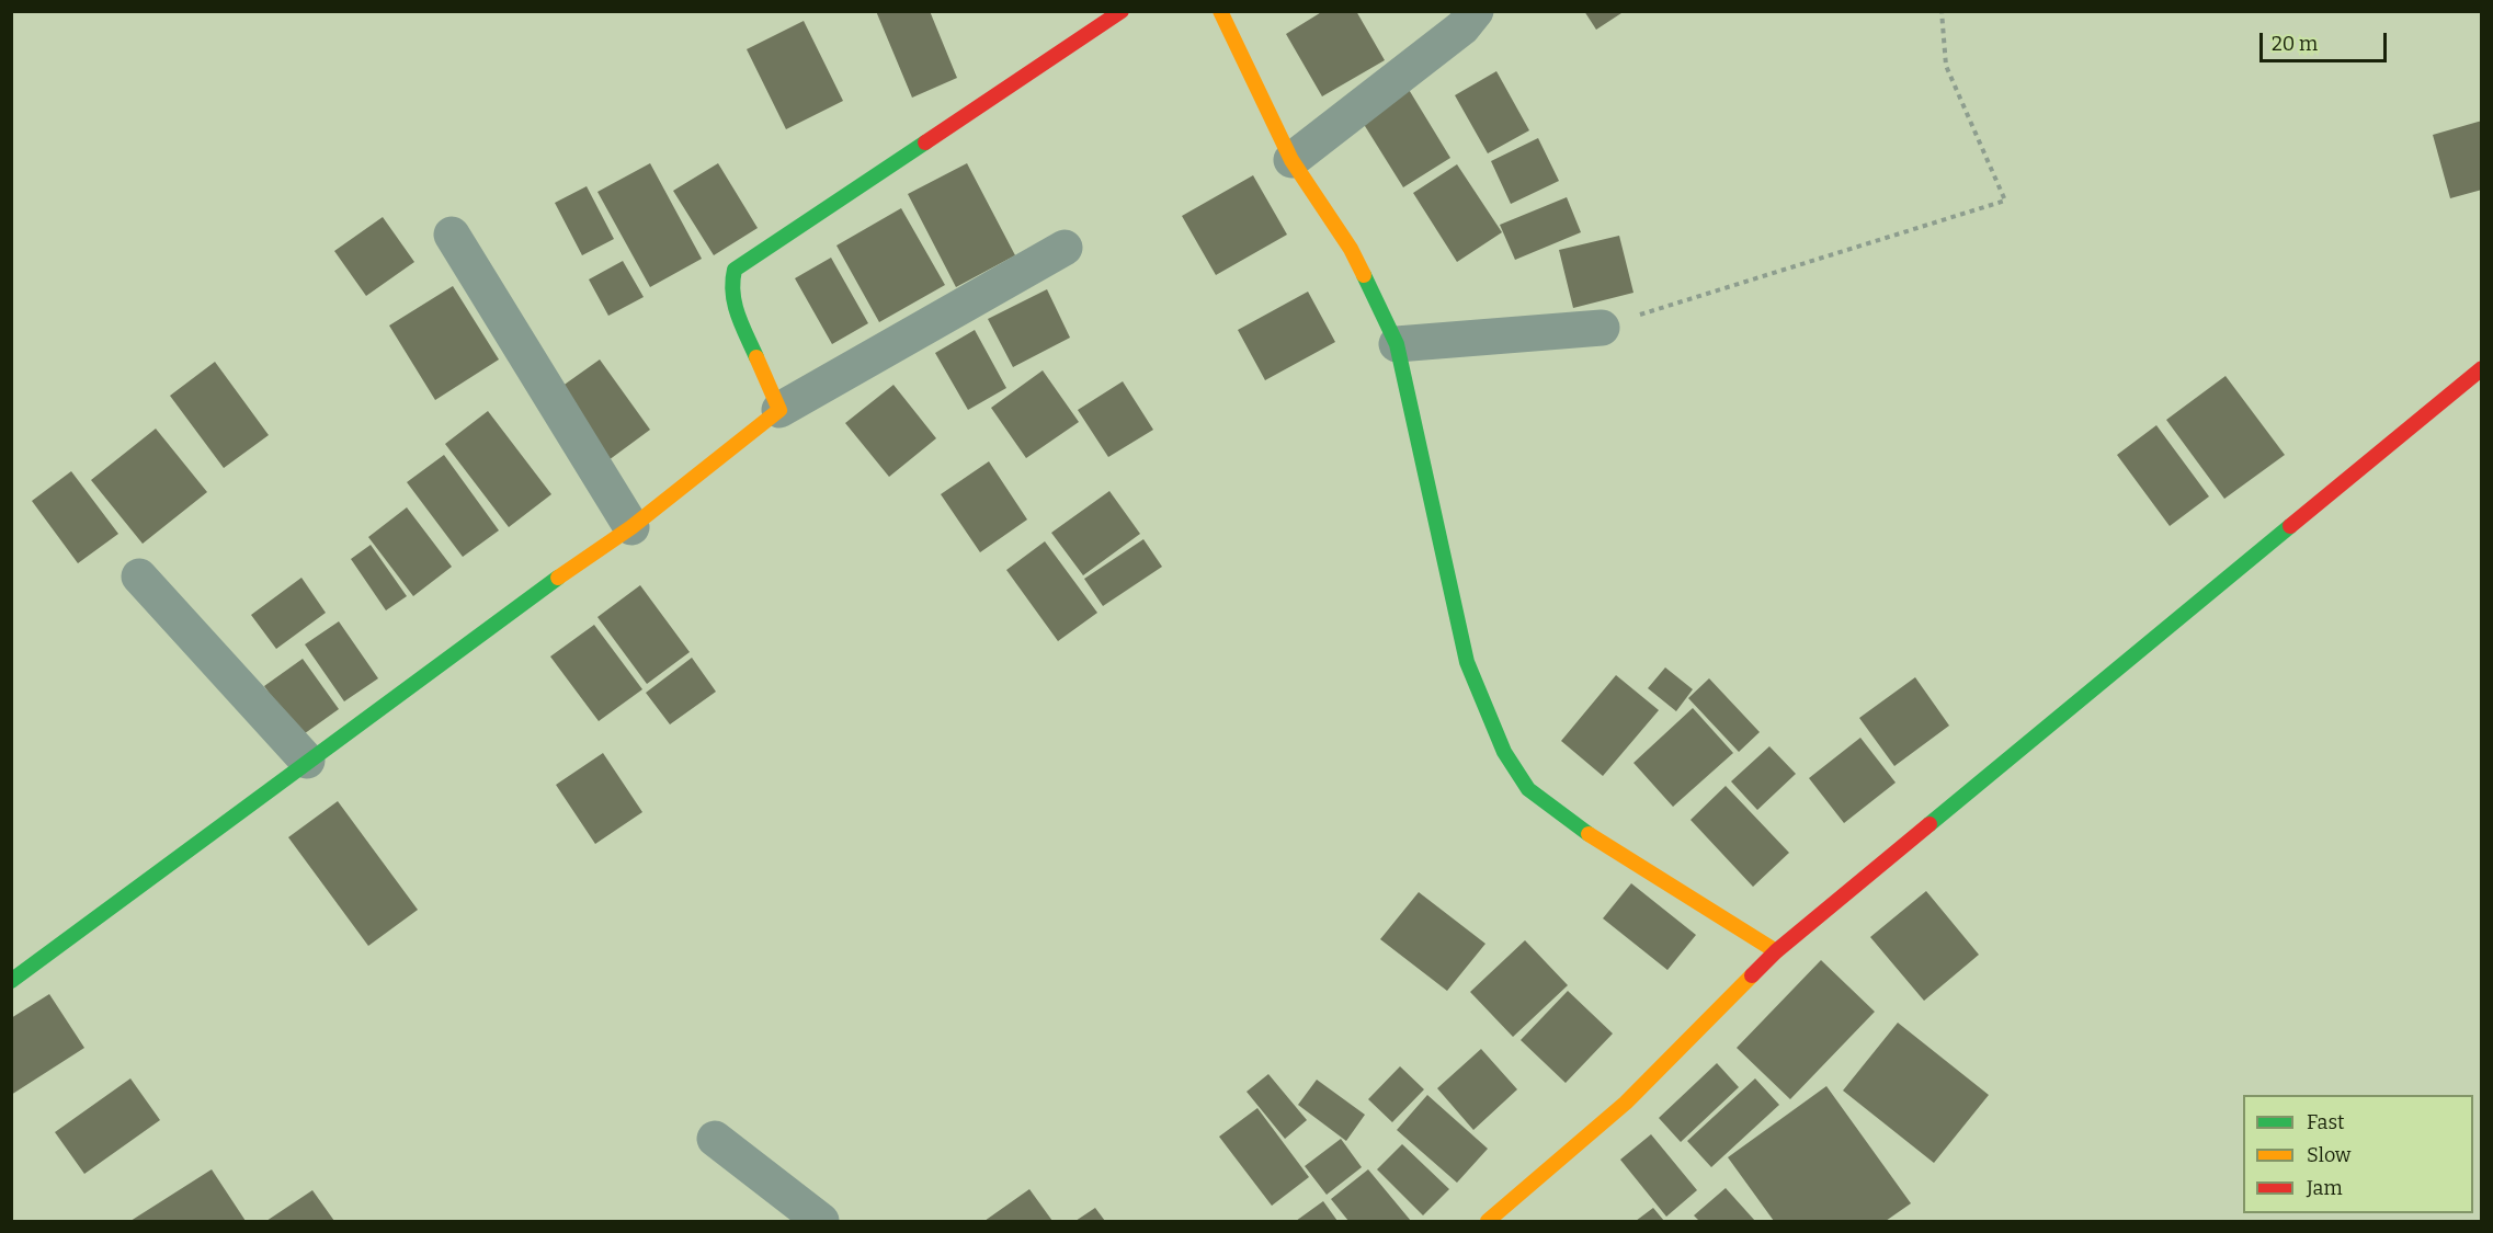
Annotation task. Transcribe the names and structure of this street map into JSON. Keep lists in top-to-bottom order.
{
  "legend": ["Fast", "Slow", "Jam"],
  "scale_bar": "20 m"
}
